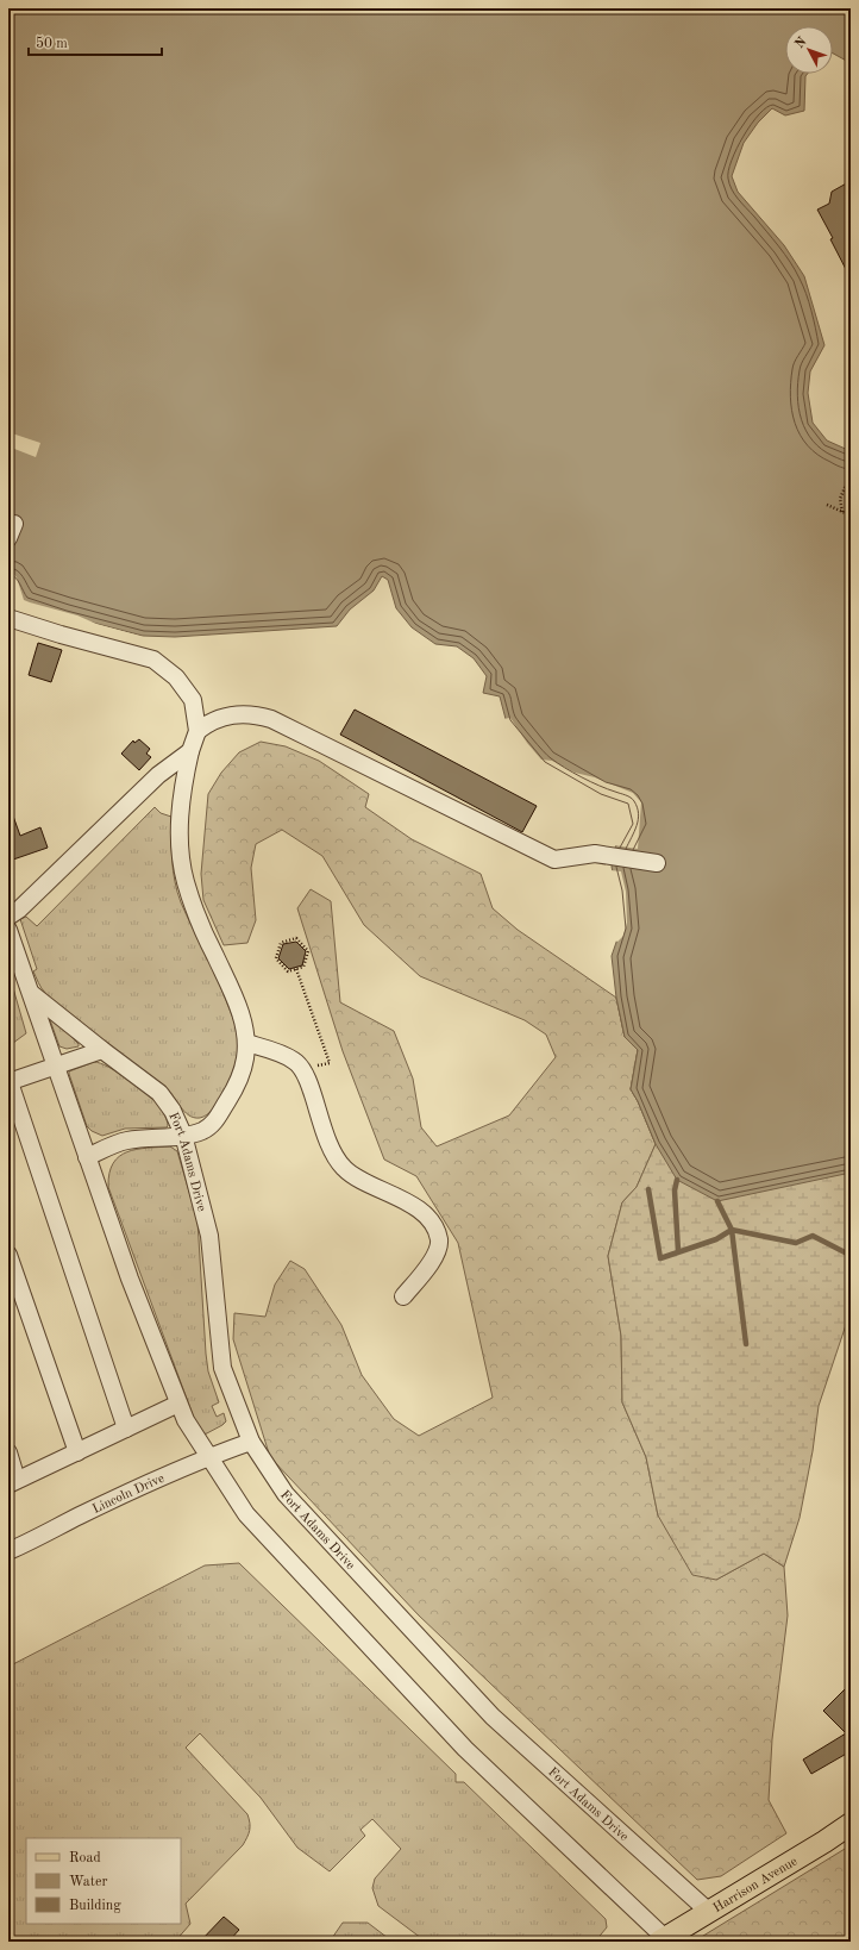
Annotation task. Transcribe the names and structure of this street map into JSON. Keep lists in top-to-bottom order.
{
  "streets": {
    "main road": ["Harrison Avenue"],
    "street": ["Fort Adams Drive", "Lincoln Drive"]
  },
  "crossings": [
    ["Fort Adams Drive", "Lincoln Drive"],
    ["Fort Adams Drive", "Harrison Avenue"]
  ],
  "legend": ["Road", "Water", "Building"],
  "scale_bar": "50 m",
  "north": "top left"
}
